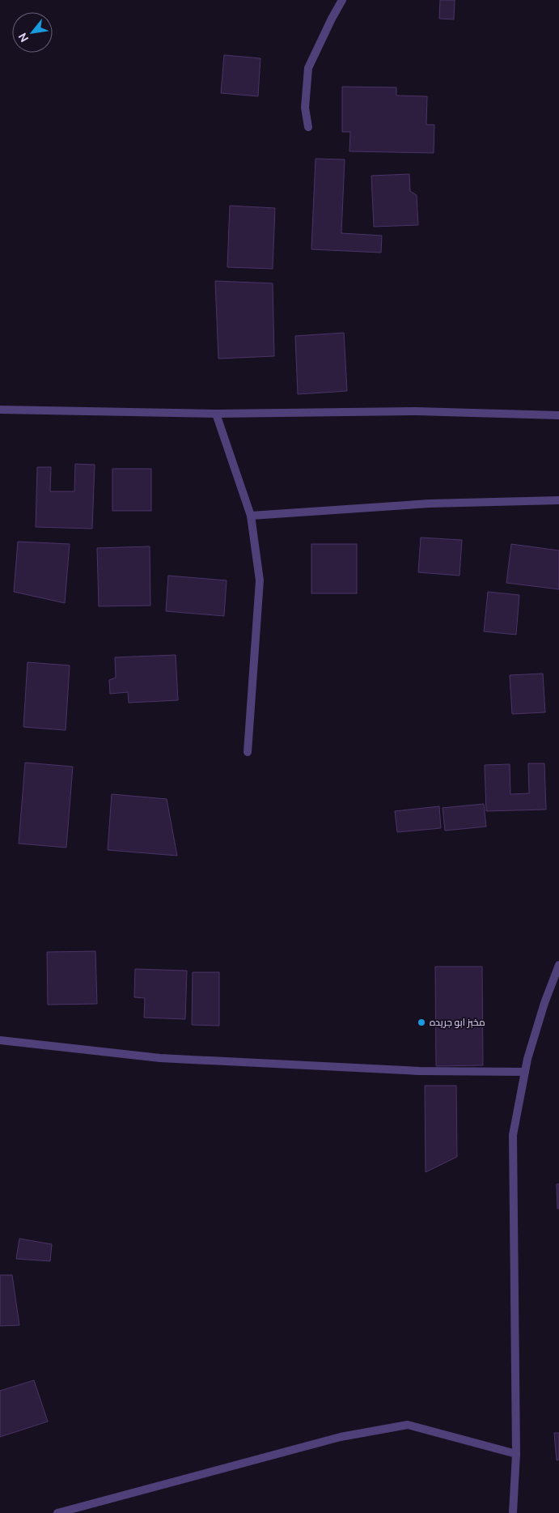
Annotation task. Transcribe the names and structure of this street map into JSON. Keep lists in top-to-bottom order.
{
  "places": ["مخبز ابو جريده"],
  "north": "bottom left"
}
